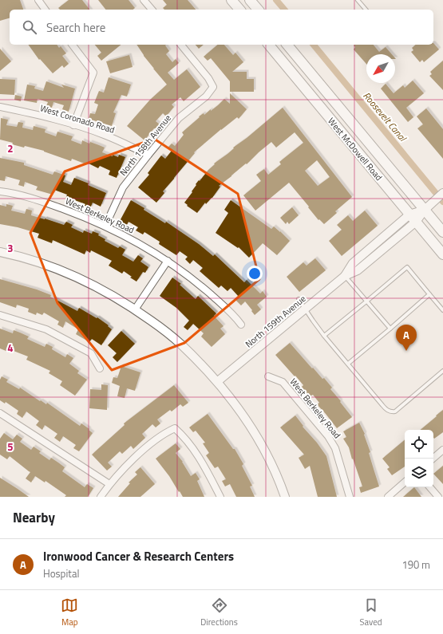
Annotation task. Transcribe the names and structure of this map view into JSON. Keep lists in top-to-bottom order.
{
  "streets": {
    "main road": ["West McDowell Road"],
    "street": [
      "West Coronado Road",
      "North 158th Avenue",
      "West Berkeley Road",
      "North 159th Avenue"
    ]
  },
  "crossings": [
    ["West Coronado Road", "North 158th Avenue"],
    ["North 158th Avenue", "West Berkeley Road"],
    ["West McDowell Road", "North 159th Avenue"]
  ],
  "water": ["Roosevelt Canal"],
  "north": "bottom left",
  "page": {
    "search": "Search here",
    "pins": "A",
    "heading": "Nearby",
    "list": [
      {
        "mark": "A",
        "name": "Ironwood Cancer & Research Centers",
        "note": "Hospital",
        "value": "190 m"
      }
    ],
    "nav": ["Map", "Directions", "Saved"]
  },
  "grid": {
    "rows": [
      "2",
      "3",
      "4",
      "5"
    ]
  }
}
